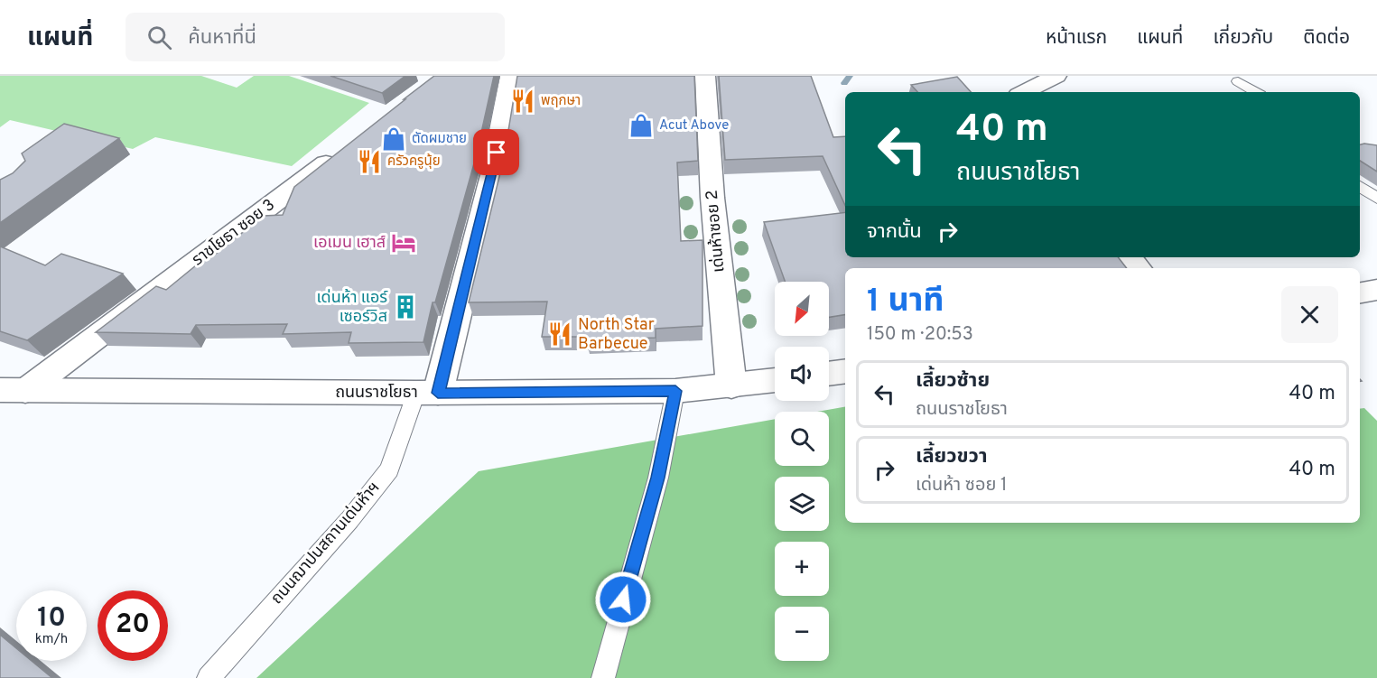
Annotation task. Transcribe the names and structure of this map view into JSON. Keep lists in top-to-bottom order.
{
  "streets": {
    "street": ["เด่นห้าซอย 2", "ราชโยธา ซอย 3", "ถนนราชโยธา"],
    "lane": ["ถนนฌาปนสถานเด่นห้าฯ"]
  },
  "crossings": [
    ["เด่นห้าซอย 2", "ถนนราชโยธา"],
    ["ราชโยธา ซอย 3", "ถนนราชโยธา"],
    ["ถนนราชโยธา", "ถนนฌาปนสถานเด่นห้าฯ"]
  ],
  "places": {
    "restaurant": ["พฤกษา", "ครัวครูนุ้ย", "North Star Barbecue"],
    "shop": ["Acut Above", "ตัดผมชาย"],
    "hotel": ["เอเมน เฮาส์"],
    "building": ["เด่นห้า แอร์ เซอร์วิส"]
  },
  "north": "bottom left",
  "page": {
    "header": "แผนที่",
    "search": "ค้นหาที่นี่",
    "nav": [
      "หน้าแรก",
      "แผนที่",
      "เกี่ยวกับ",
      "ติดต่อ"
    ],
    "turn": ["40 m", "ถนนราชโยธา"],
    "then": "จากนั้น",
    "heading": ["1 นาที", "150 m · 20:53"],
    "map_buttons": ["+", "−"],
    "list": [
      {
        "name": "เลี้ยวซ้าย",
        "note": "ถนนราชโยธา",
        "value": "40 m"
      },
      {
        "name": "เลี้ยวขวา",
        "note": "เด่นห้า ซอย 1",
        "value": "40 m"
      }
    ],
    "speed": "10 km/h",
    "limit": "20"
  }
}
